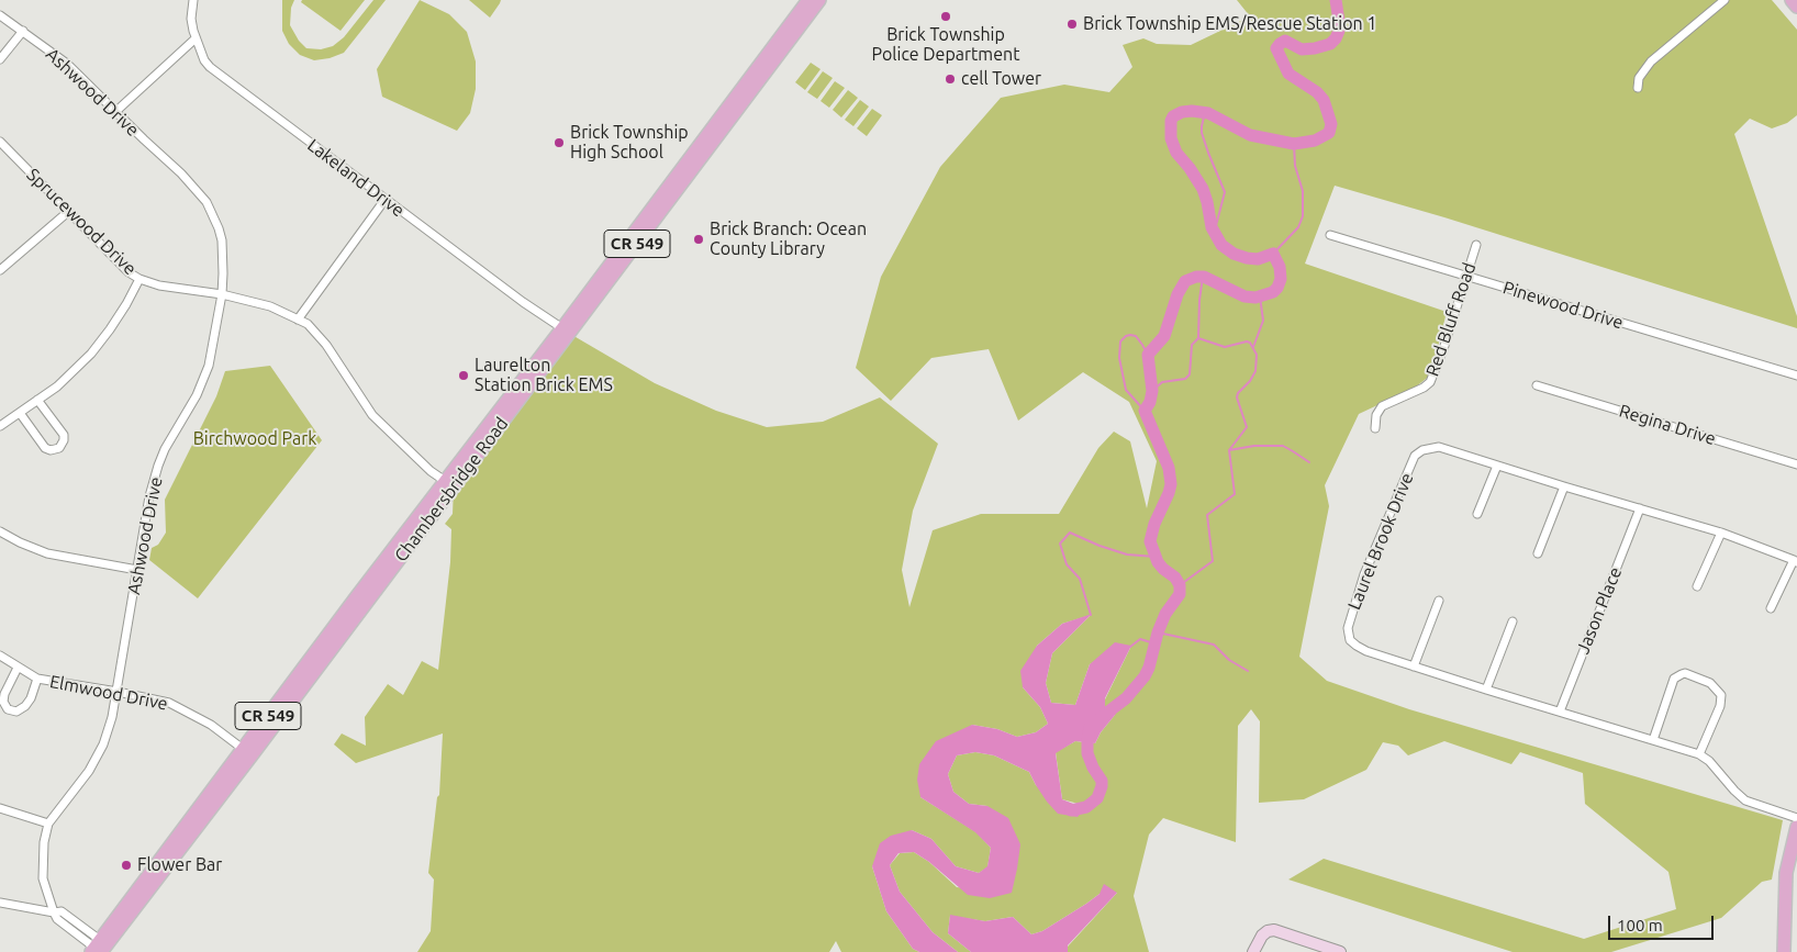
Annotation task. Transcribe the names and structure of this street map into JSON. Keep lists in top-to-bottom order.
{
  "streets": {
    "main road": ["CR 549", "Chambersbridge Road"],
    "street": [
      "Ashwood Drive",
      "Lakeland Drive",
      "Sprucewood Drive",
      "Pinewood Drive",
      "Red Bluff Road",
      "Regina Drive",
      "Laurel Brook Drive",
      "Jason Place",
      "Elmwood Drive"
    ]
  },
  "crossings": [
    ["Ashwood Drive", "Sprucewood Drive"],
    ["Ashwood Drive", "Elmwood Drive"],
    ["Lakeland Drive", "Chambersbridge Road"],
    ["Sprucewood Drive", "Chambersbridge Road"],
    ["Pinewood Drive", "Red Bluff Road"],
    ["Chambersbridge Road", "Elmwood Drive"],
    ["Laurel Brook Drive", "Jason Place"]
  ],
  "parks": ["Birchwood Park"],
  "places": [
    "Brick Township Police Department",
    "Brick Township EMS/Rescue Station 1",
    "cell Tower",
    "Brick Township High School",
    "Brick Branch: Ocean County Library",
    "Laurelton Station Brick EMS",
    "Flower Bar"
  ],
  "scale_bar": "100 m"
}
